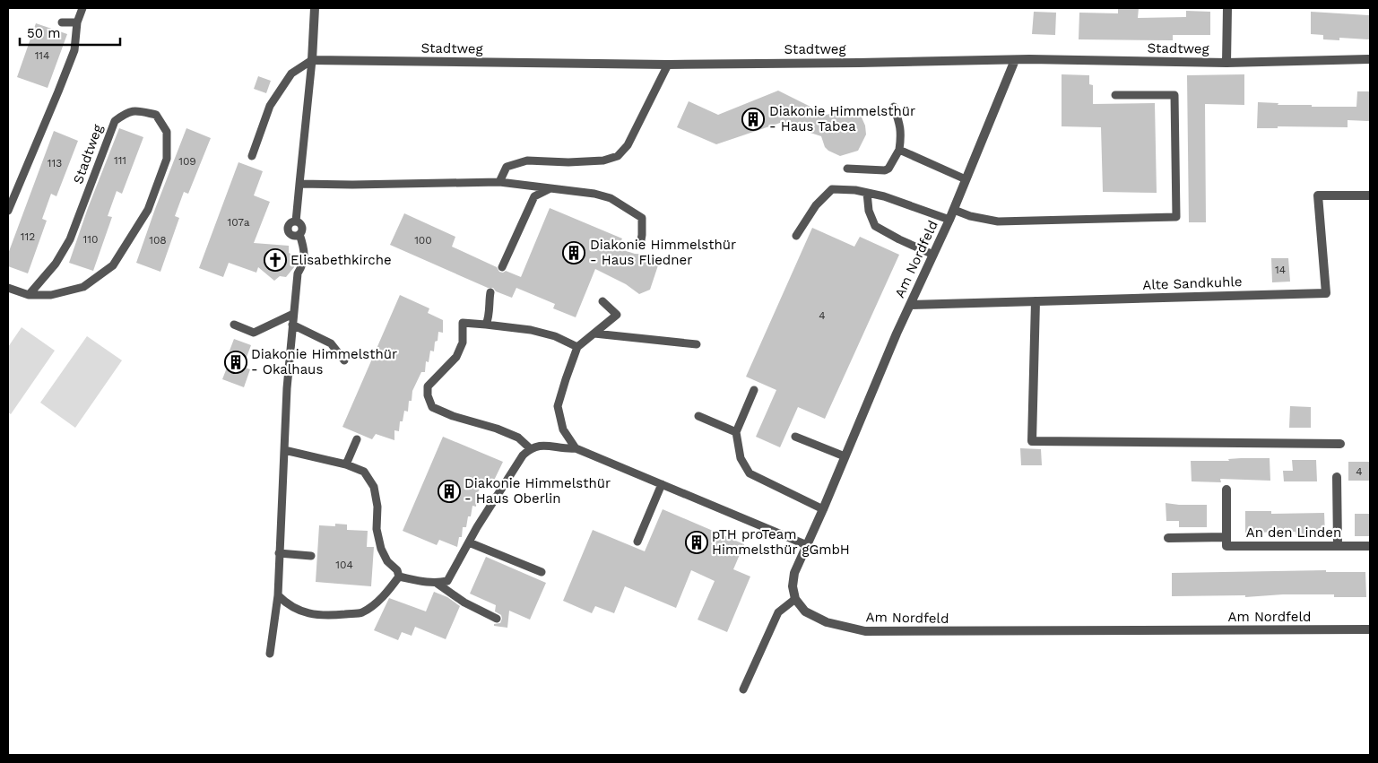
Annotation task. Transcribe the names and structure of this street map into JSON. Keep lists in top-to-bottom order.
{
  "streets": {
    "street": [
      "Stadtweg",
      "Am Nordfeld",
      "Alte Sandkuhle",
      "An den Linden"
    ]
  },
  "crossings": [
    ["Stadtweg", "Am Nordfeld"],
    ["Am Nordfeld", "Alte Sandkuhle"]
  ],
  "places": {
    "building": [
      "Diakonie Himmelsthür - Haus Tabea",
      "Diakonie Himmelsthür - Haus Fliedner",
      "Diakonie Himmelsthür - Okalhaus",
      "Diakonie Himmelsthür - Haus Oberlin",
      "pTH proTeam Himmelsthür gGmbH"
    ],
    "church": ["Elisabethkirche"]
  },
  "house_numbers": [
    "114",
    "111",
    "109",
    "113",
    "107a",
    "112",
    "110",
    "108",
    "100",
    "14",
    "4",
    "4",
    "104"
  ],
  "scale_bar": "50 m"
}
